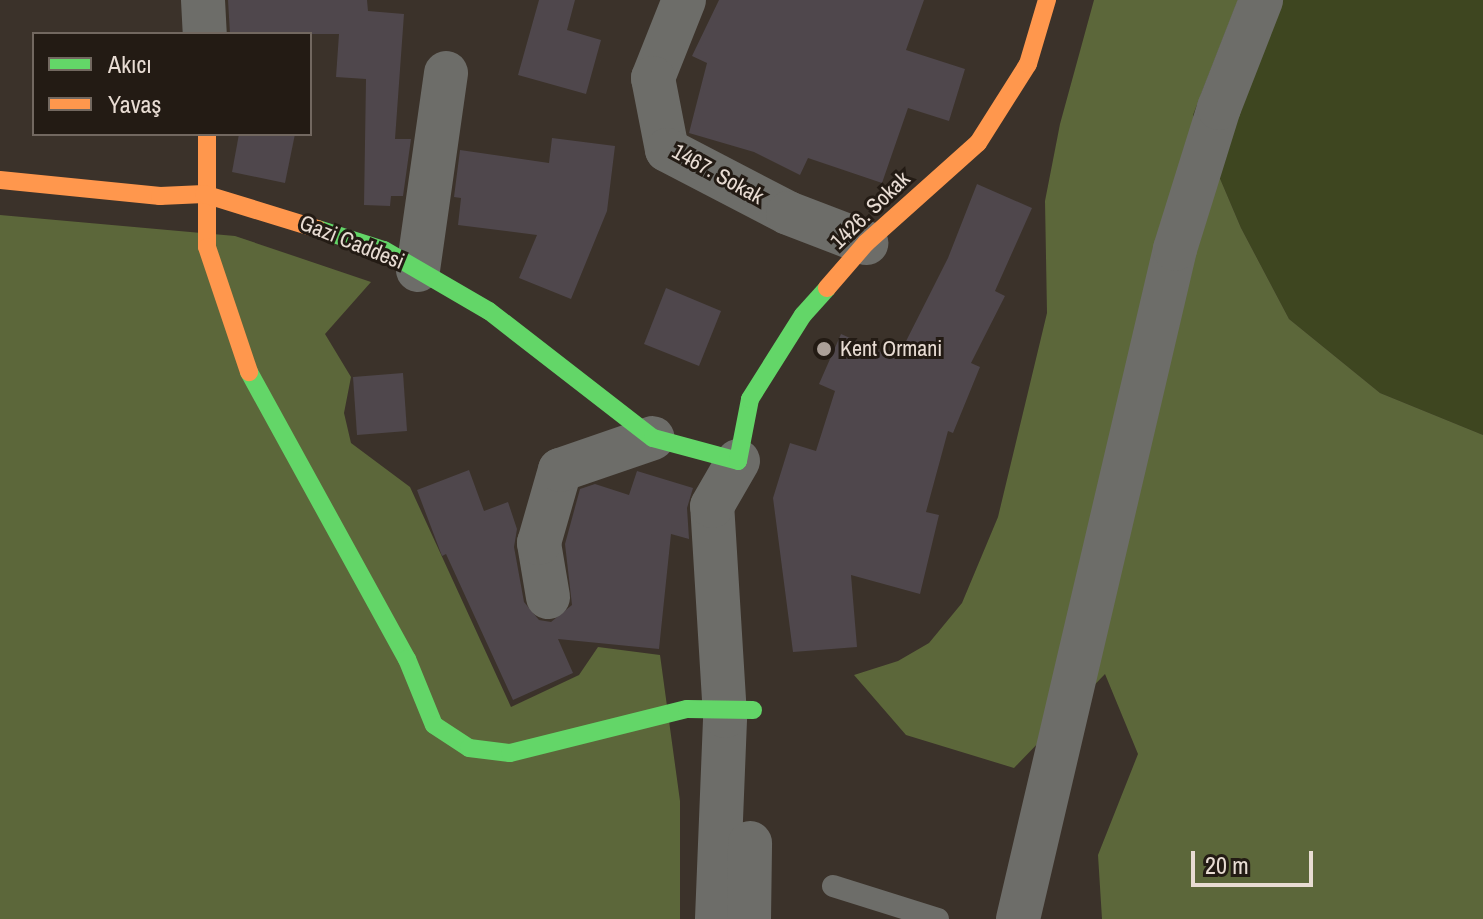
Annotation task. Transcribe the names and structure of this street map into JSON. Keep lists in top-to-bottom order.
{
  "streets": {
    "street": ["1467. Sokak", "1426. Sokak", "Gazi Caddesi"]
  },
  "crossings": [
    ["1467. Sokak", "1426. Sokak"],
    ["1426. Sokak", "Gazi Caddesi"]
  ],
  "places": ["Kent Ormani"],
  "legend": ["Akıcı", "Yavaş"],
  "scale_bar": "20 m"
}
